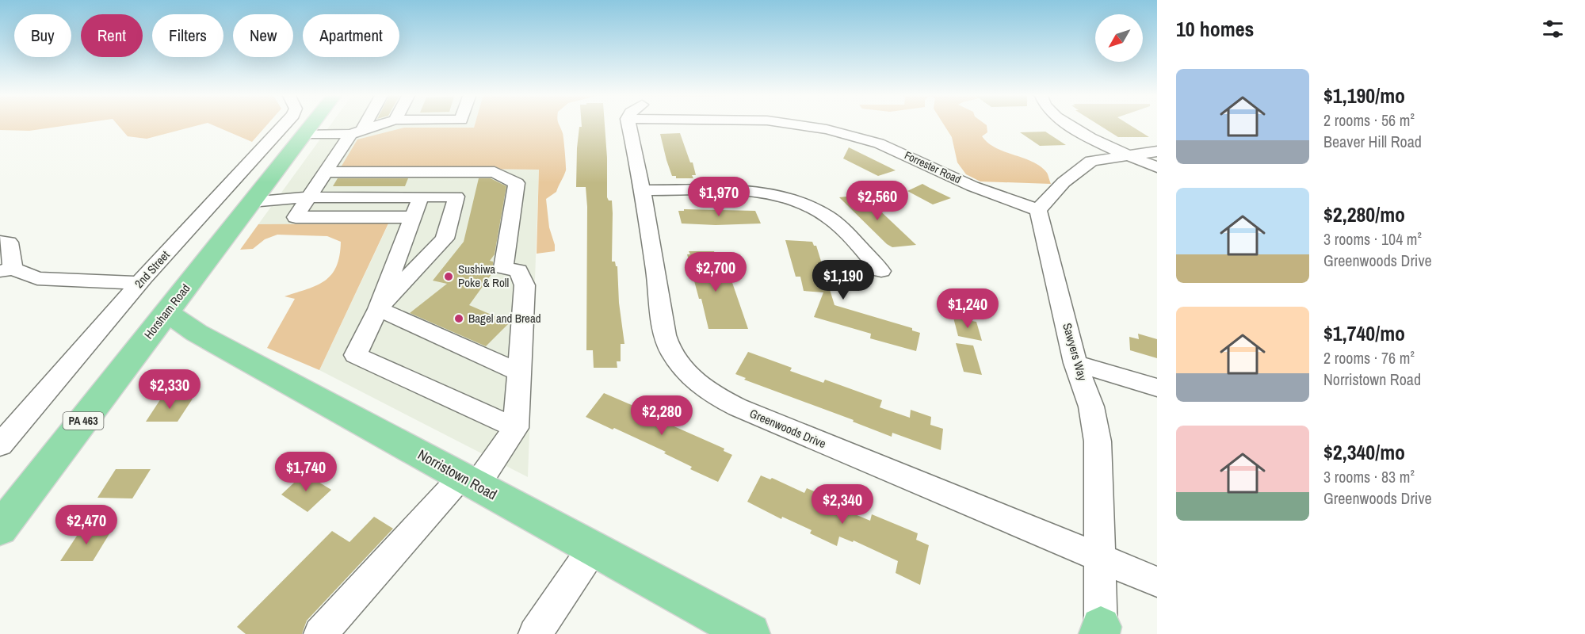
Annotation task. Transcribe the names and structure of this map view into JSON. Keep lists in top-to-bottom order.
{
  "streets": {
    "main road": ["Horsham Road", "PA 463", "Norristown Road"],
    "street": [
      "Forrester Road",
      "2nd Street",
      "Sawyers Way",
      "Greenwoods Drive"
    ]
  },
  "crossings": [
    ["Forrester Road", "Sawyers Way"],
    ["Horsham Road", "Norristown Road"],
    ["Sawyers Way", "Greenwoods Drive"]
  ],
  "places": ["Sushiwa Poke & Roll", "Bagel and Bread"],
  "north": "bottom left",
  "page": {
    "heading": "10 homes",
    "chip": [
      "Buy",
      "Rent",
      "Filters",
      "New",
      "Apartment"
    ],
    "list": [
      {
        "name": "$1,190/mo",
        "note": "2 rooms · 56 m² · Beaver Hill Road"
      },
      {
        "name": "$2,280/mo",
        "note": "3 rooms · 104 m² · Greenwoods Drive"
      },
      {
        "name": "$1,740/mo",
        "note": "2 rooms · 76 m² · Norristown Road"
      },
      {
        "name": "$2,340/mo",
        "note": "3 rooms · 83 m² · Greenwoods Drive"
      }
    ],
    "price": [
      "$1,970",
      "$2,560",
      "$2,700",
      "$1,190",
      "$1,240",
      "$2,330",
      "$2,280",
      "$1,740",
      "$2,340",
      "$2,470"
    ]
  }
}
